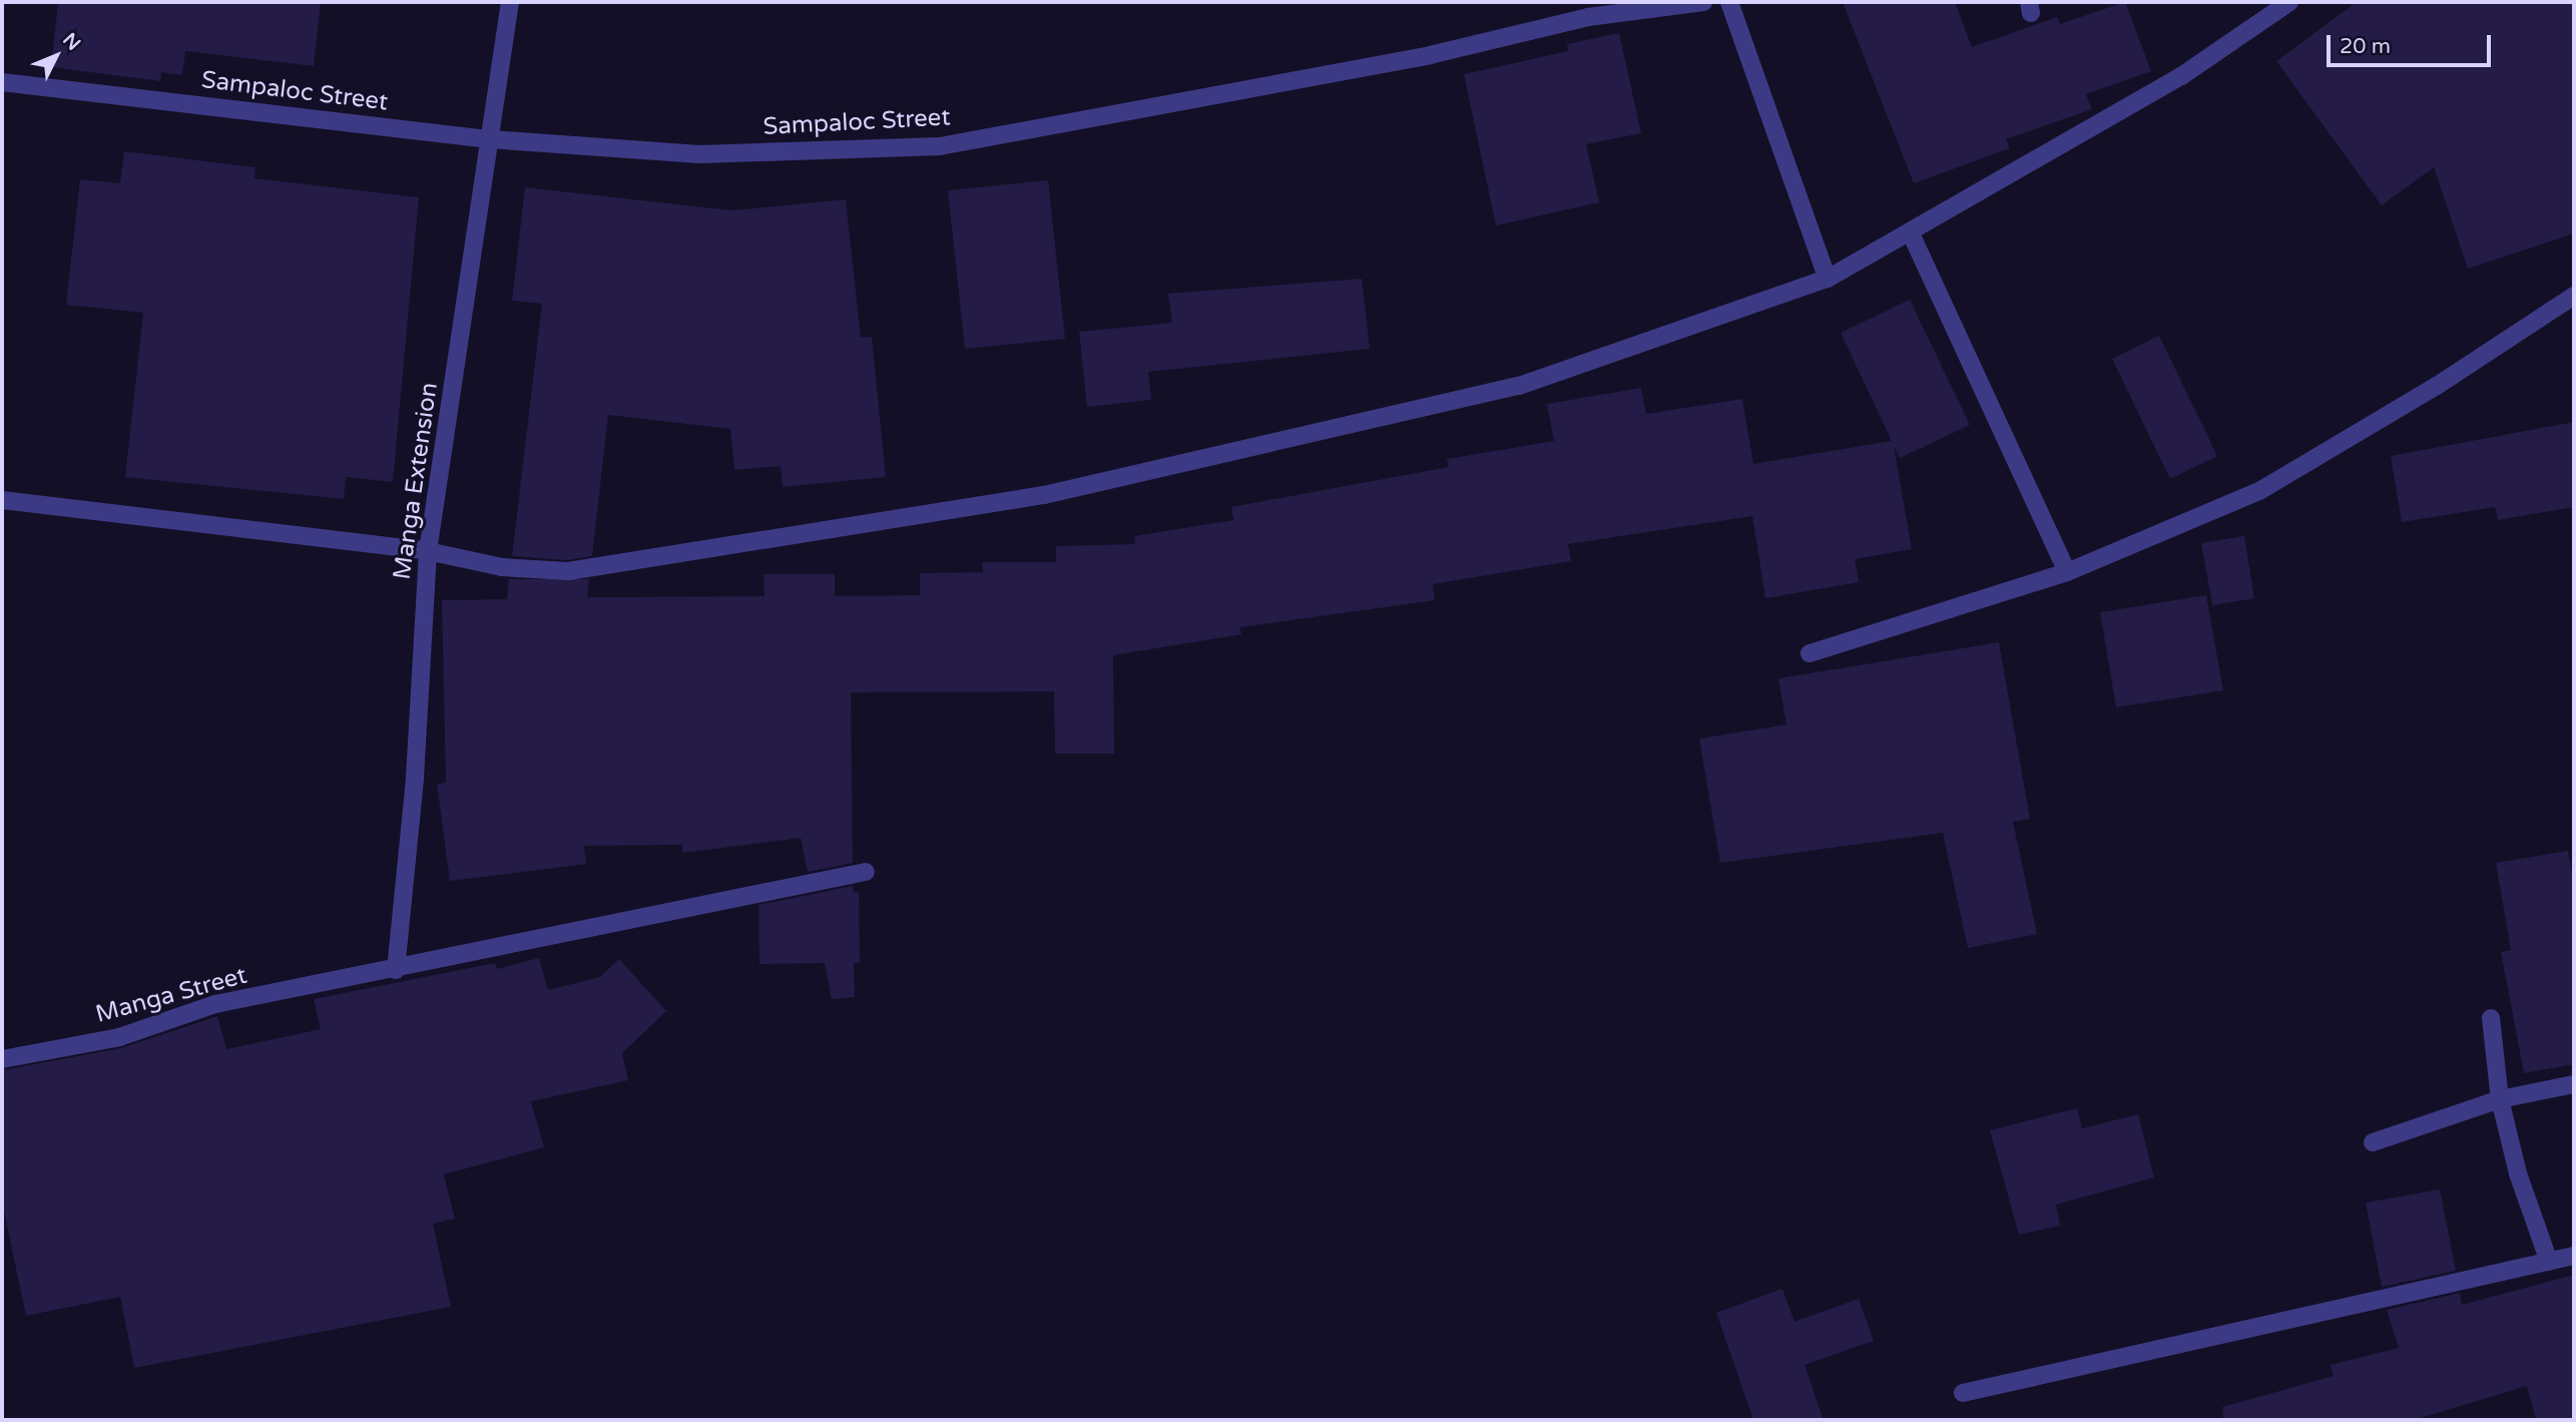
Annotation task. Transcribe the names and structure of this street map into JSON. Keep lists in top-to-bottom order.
{
  "streets": {
    "street": ["Sampaloc Street", "Manga Extension", "Manga Street"]
  },
  "crossings": [
    ["Sampaloc Street", "Manga Extension"],
    ["Manga Extension", "Manga Street"]
  ],
  "scale_bar": "20 m",
  "north": "top right"
}
